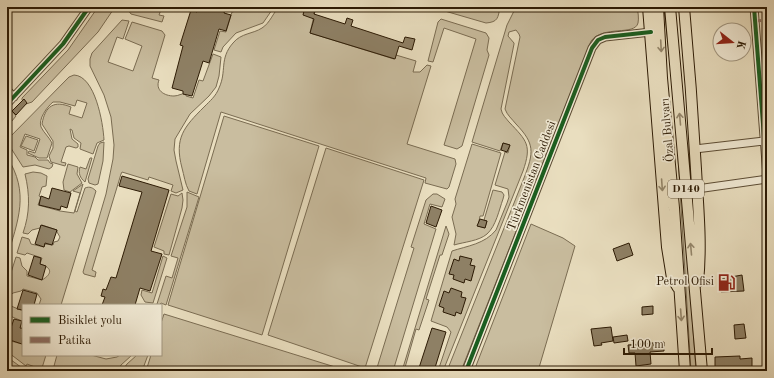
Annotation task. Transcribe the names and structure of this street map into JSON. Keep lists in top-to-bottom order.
{
  "streets": {
    "highway": ["Özal Bulvarı", "D140"],
    "street": ["Türkmenistan Caddesi"]
  },
  "places": {
    "fuel station": ["Petrol Ofisi"]
  },
  "legend": ["Bisiklet yolu", "Patika"],
  "scale_bar": "100 m",
  "north": "right"
}
